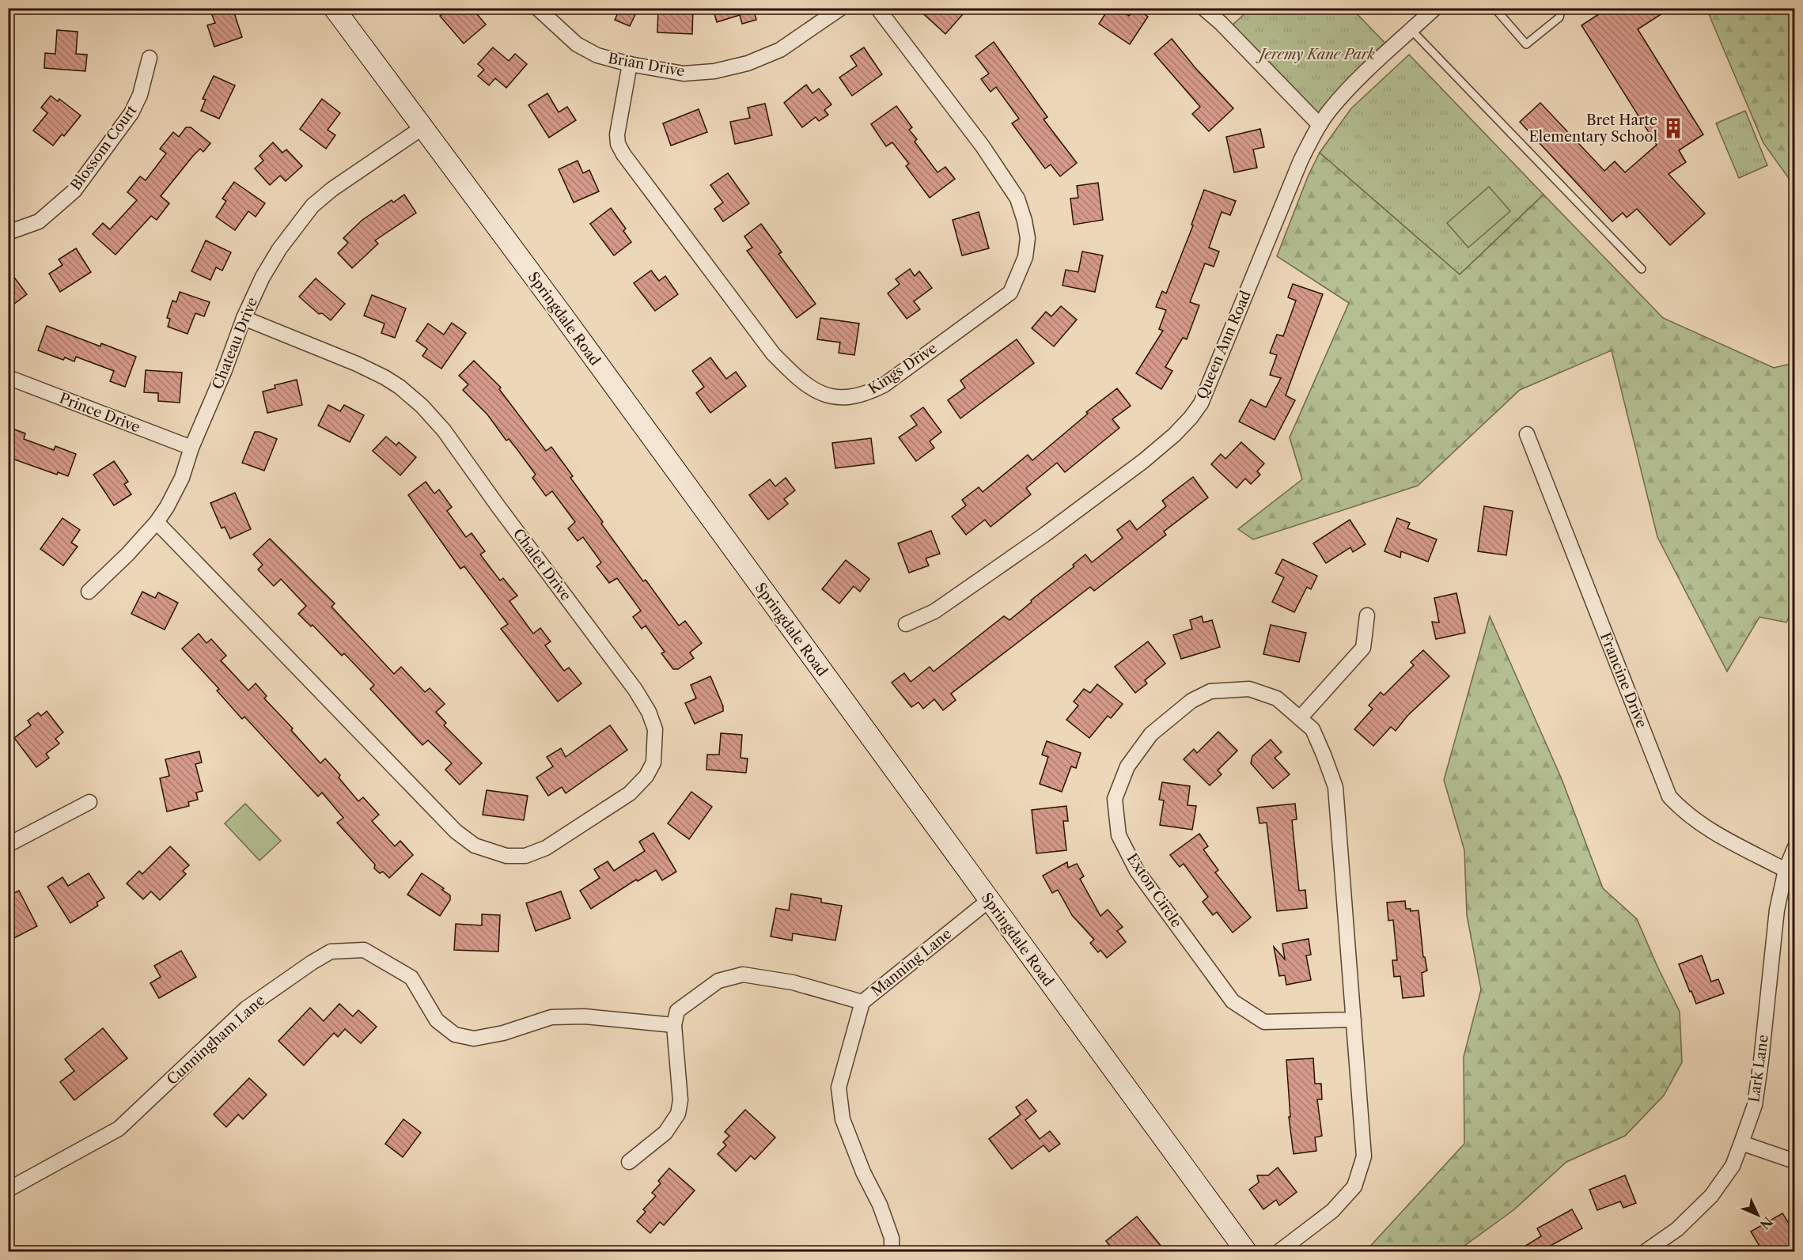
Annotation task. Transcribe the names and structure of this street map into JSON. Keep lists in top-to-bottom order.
{
  "streets": {
    "main road": ["Springdale Road"],
    "street": [
      "Brian Drive",
      "Blossom Court",
      "Chateau Drive",
      "Queen Ann Road",
      "Kings Drive",
      "Prince Drive",
      "Chalet Drive",
      "Francine Drive",
      "Exton Circle",
      "Manning Lane",
      "Cunningham Lane",
      "Lark Lane"
    ]
  },
  "crossings": [
    ["Brian Drive", "Kings Drive"],
    ["Springdale Road", "Chateau Drive"],
    ["Springdale Road", "Manning Lane"],
    ["Chateau Drive", "Prince Drive"],
    ["Chateau Drive", "Chalet Drive"],
    ["Francine Drive", "Lark Lane"]
  ],
  "parks": ["Jeremy Kane Park"],
  "places": {
    "building": ["Bret Harte Elementary School"]
  },
  "north": "bottom right"
}
